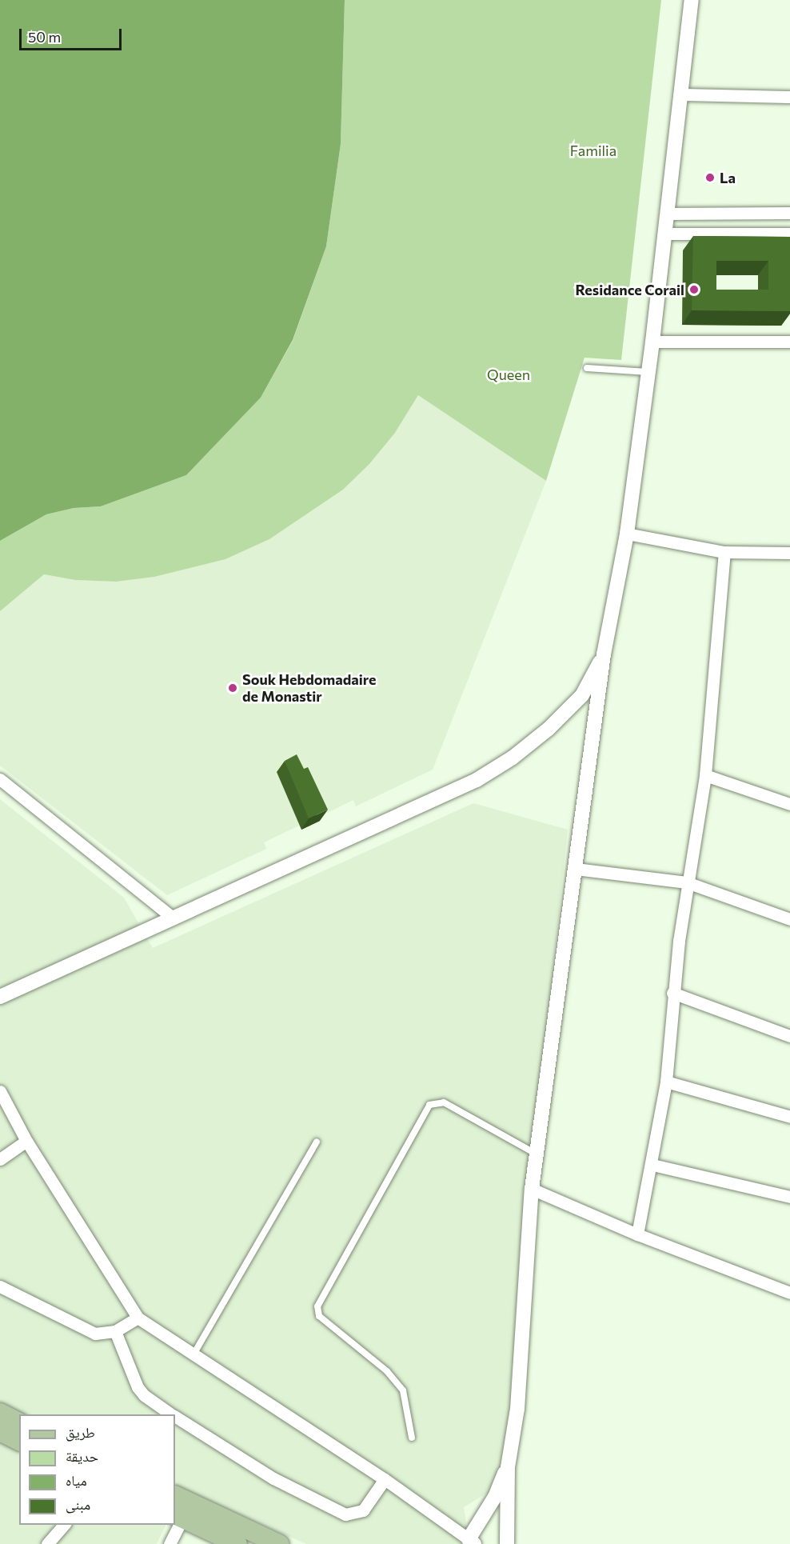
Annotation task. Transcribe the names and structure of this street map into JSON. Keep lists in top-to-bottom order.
{
  "parks": ["Familia", "Queen"],
  "places": ["La", "Residance Corail", "Souk Hebdomadaire de Monastir"],
  "legend": [
    "طريق",
    "حديقة",
    "مياه",
    "مبنى"
  ],
  "scale_bar": "50 m"
}
